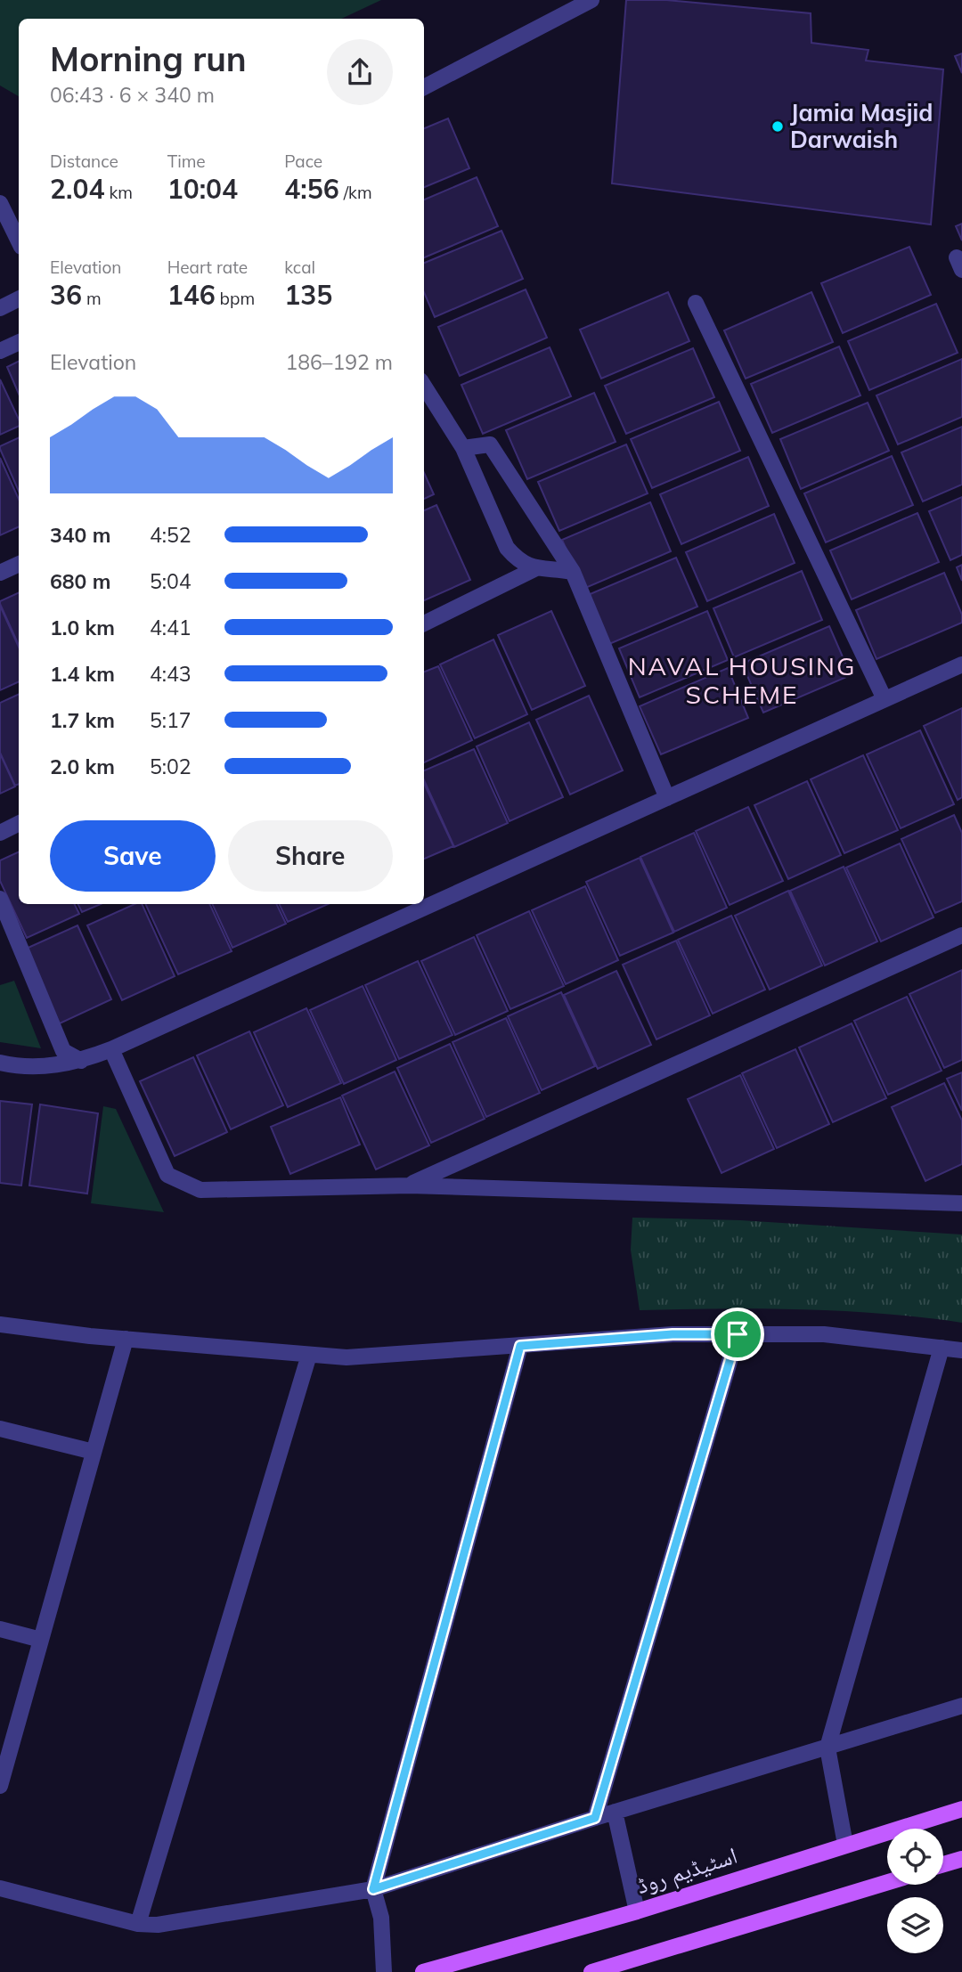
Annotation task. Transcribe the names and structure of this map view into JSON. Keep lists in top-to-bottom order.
{
  "streets": {
    "main road": ["اسٹیڈیم روڈ"]
  },
  "districts": ["NAVAL HOUSING SCHEME"],
  "places": ["Jamia Masjid Darwaish"],
  "page": {
    "heading": ["Morning run", "06:43 · 6 × 340 m"],
    "stats": [
      ["Distance", "2.04 km"],
      ["Time", "10:04"],
      ["Pace", "4:56 /km"],
      ["Elevation", "36 m"],
      ["Heart rate", "146 bpm"],
      ["kcal", "135"]
    ],
    "chart": ["Elevation", "186–192 m"],
    "list": [
      {
        "name": "340 m",
        "note": "4:52"
      },
      {
        "name": "680 m",
        "note": "5:04"
      },
      {
        "name": "1.0 km",
        "note": "4:41"
      },
      {
        "name": "1.4 km",
        "note": "4:43"
      },
      {
        "name": "1.7 km",
        "note": "5:17"
      },
      {
        "name": "2.0 km",
        "note": "5:02"
      }
    ],
    "buttons": ["Save", "Share"]
  }
}
